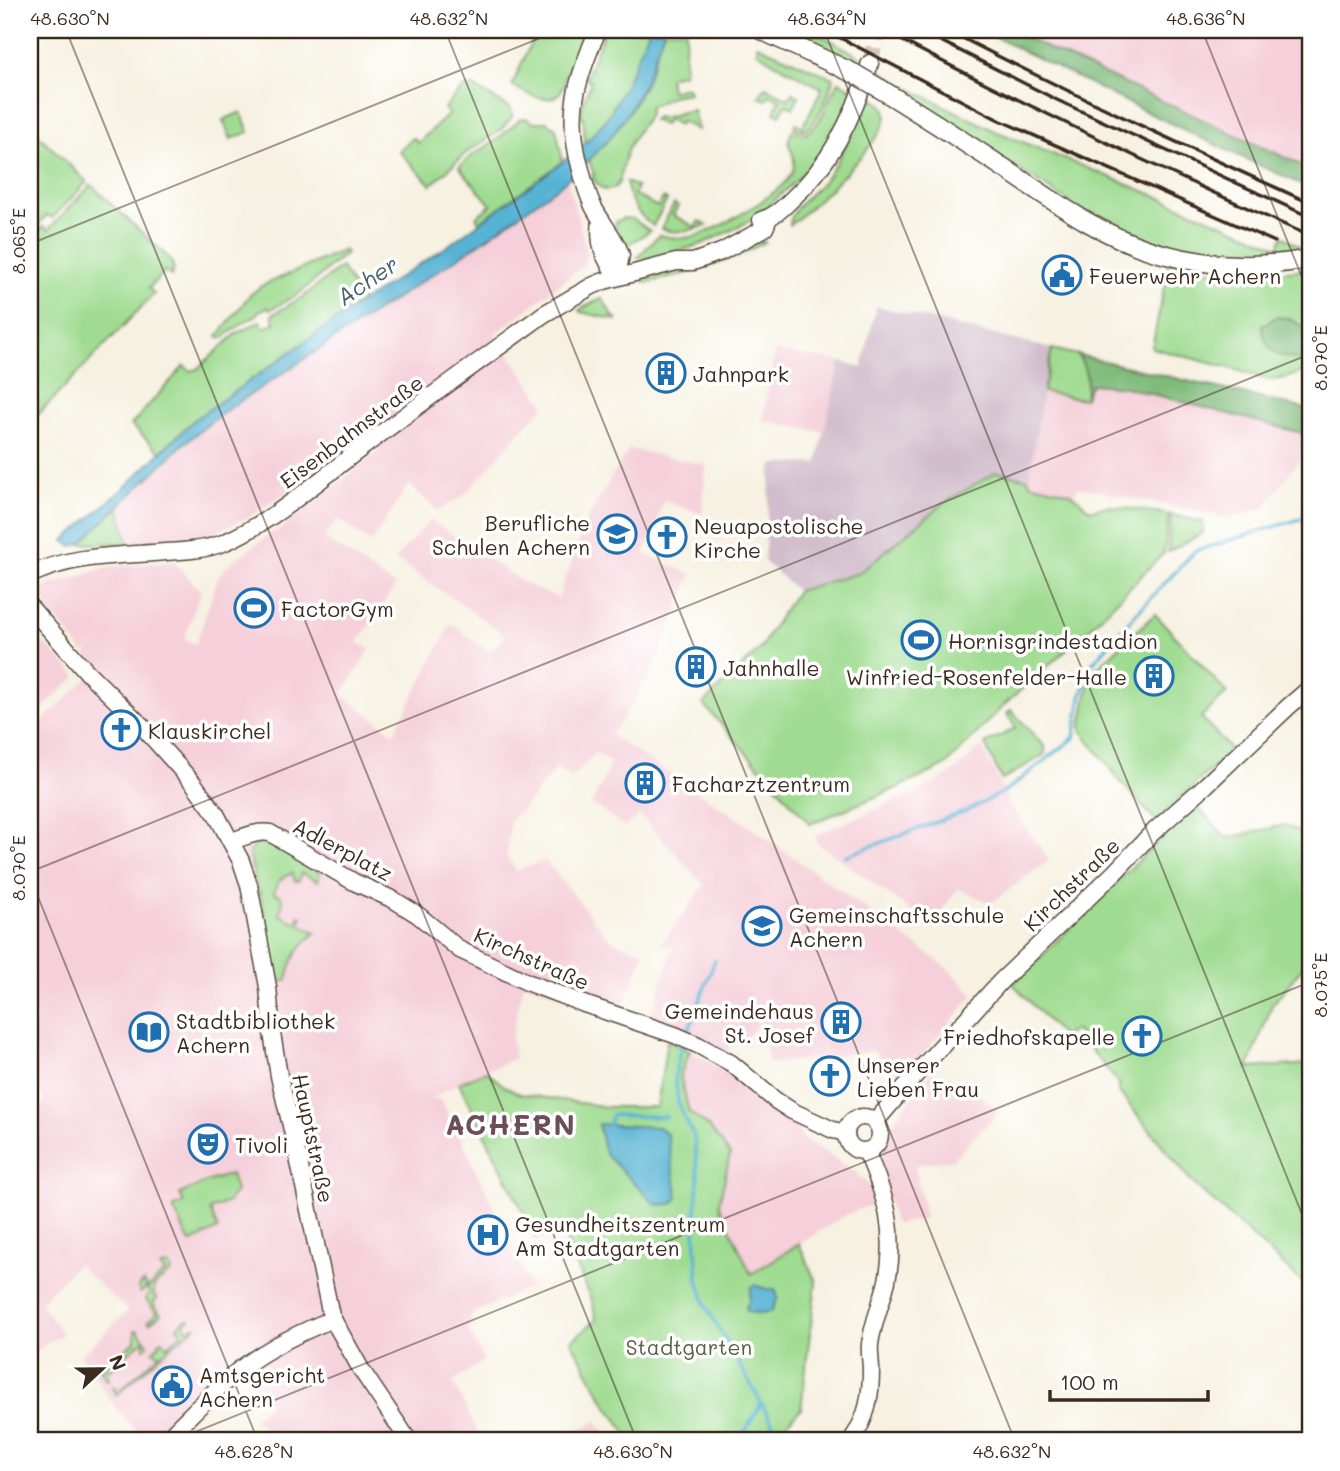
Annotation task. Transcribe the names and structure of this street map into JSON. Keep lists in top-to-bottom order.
{
  "streets": {
    "street": [
      "Eisenbahnstraße",
      "Adlerplatz",
      "Kirchstraße",
      "Hauptstraße"
    ]
  },
  "crossings": [
    ["Adlerplatz", "Kirchstraße"],
    ["Adlerplatz", "Hauptstraße"]
  ],
  "districts": ["ACHERN"],
  "water": ["Acher"],
  "parks": ["Stadtgarten"],
  "places": {
    "public building": ["Feuerwehr Achern", "Amtsgericht Achern"],
    "building": [
      "Jahnpark",
      "Jahnhalle",
      "Winfried-Rosenfelder-Halle",
      "Facharztzentrum",
      "Gemeindehaus St. Josef"
    ],
    "school or university": ["Berufliche Schulen Achern", "Gemeinschaftsschule Achern"],
    "church": [
      "Neuapostolische Kirche",
      "Klauskirchel",
      "Friedhofskapelle",
      "Unserer Lieben Frau"
    ],
    "sports": ["FactorGym", "Hornisgrindestadion"],
    "library": ["Stadtbibliothek Achern"],
    "theatre": ["Tivoli"],
    "hospital": ["Gesundheitszentrum Am Stadtgarten"]
  },
  "scale_bar": "100 m",
  "north": "right",
  "coordinates": [
    "48.630°N",
    "48.632°N",
    "48.634°N",
    "48.636°N",
    "8.065°E",
    "8.070°E",
    "8.075°E",
    "48.628°N"
  ]
}
